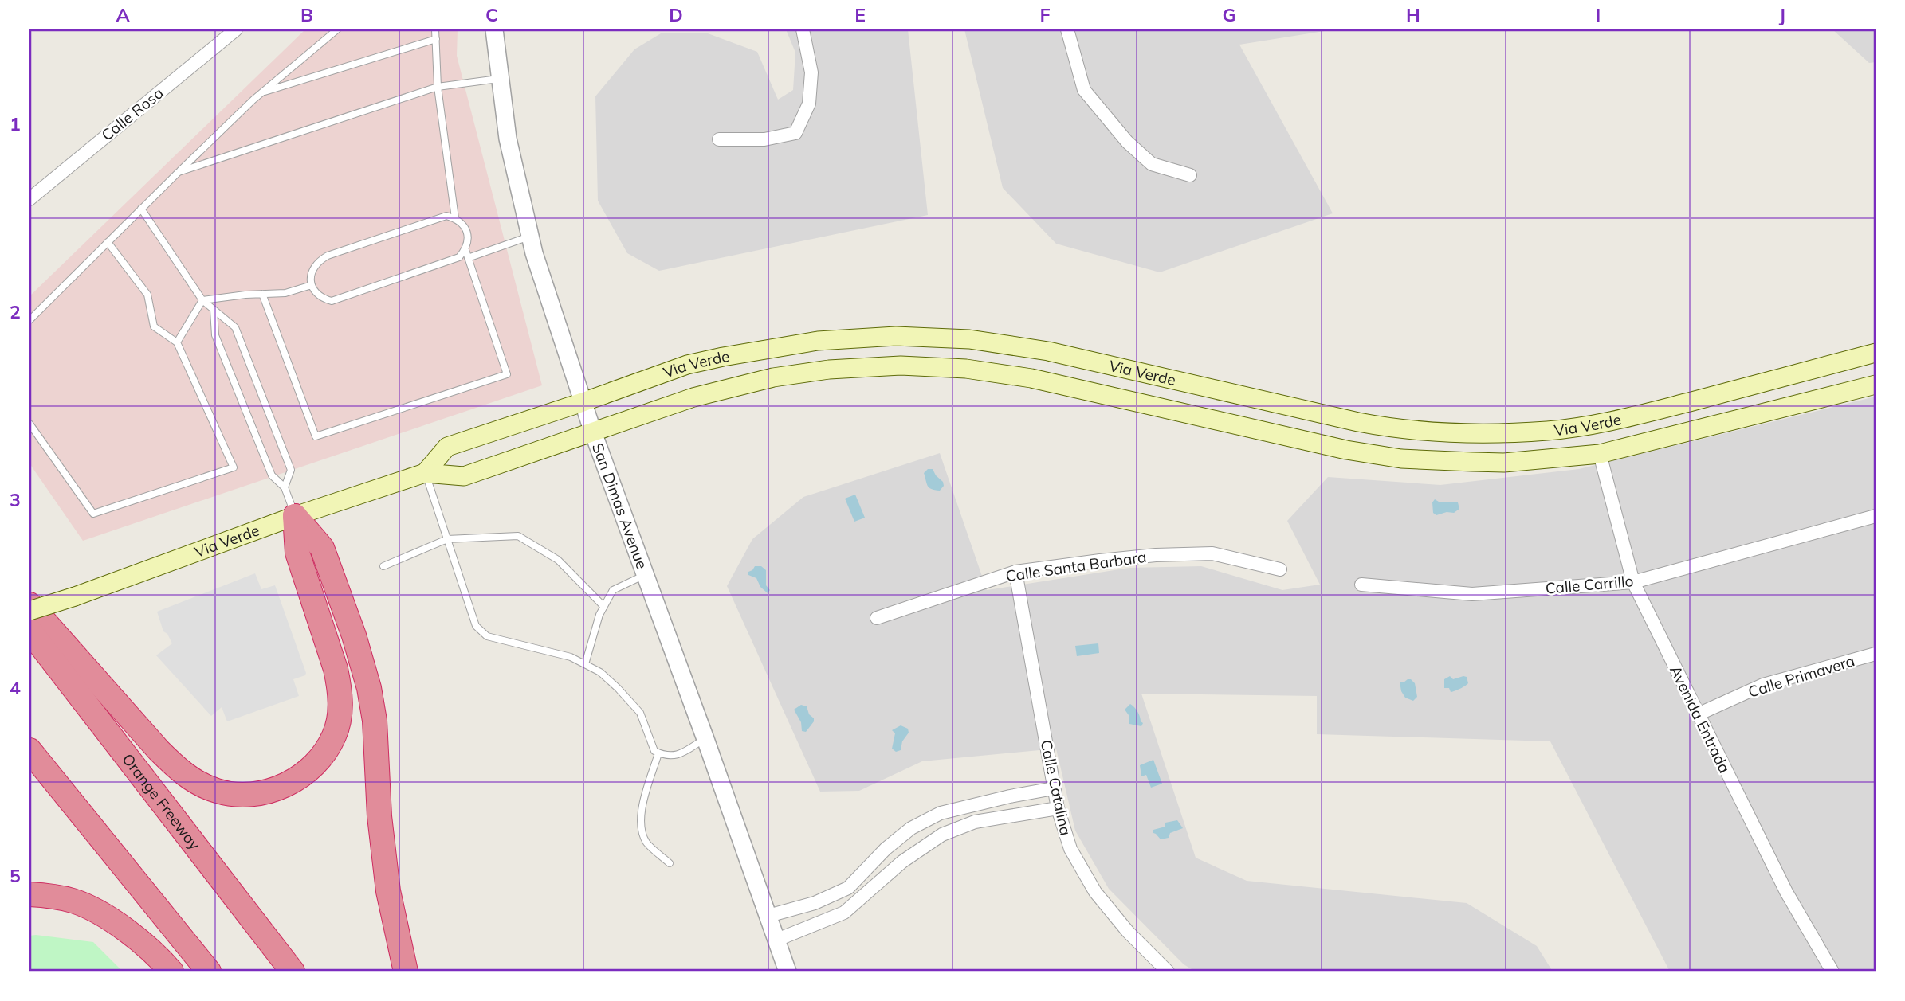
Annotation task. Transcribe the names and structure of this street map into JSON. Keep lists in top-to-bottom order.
{
  "streets": {
    "highway": ["Orange Freeway"],
    "main road": ["Via Verde"],
    "street": [
      "Calle Rosa",
      "San Dimas Avenue",
      "Calle Santa Barbara",
      "Calle Carrillo",
      "Calle Primavera",
      "Avenida Entrada",
      "Calle Catalina"
    ]
  },
  "crossings": [
    ["Via Verde", "San Dimas Avenue"],
    ["Via Verde", "Avenida Entrada"],
    ["Calle Santa Barbara", "Calle Catalina"],
    ["Calle Carrillo", "Avenida Entrada"],
    ["Calle Primavera", "Avenida Entrada"]
  ],
  "grid": {
    "columns": [
      "A",
      "B",
      "C",
      "D",
      "E",
      "F",
      "G",
      "H",
      "I",
      "J"
    ],
    "rows": [
      "1",
      "2",
      "3",
      "4",
      "5"
    ]
  }
}
